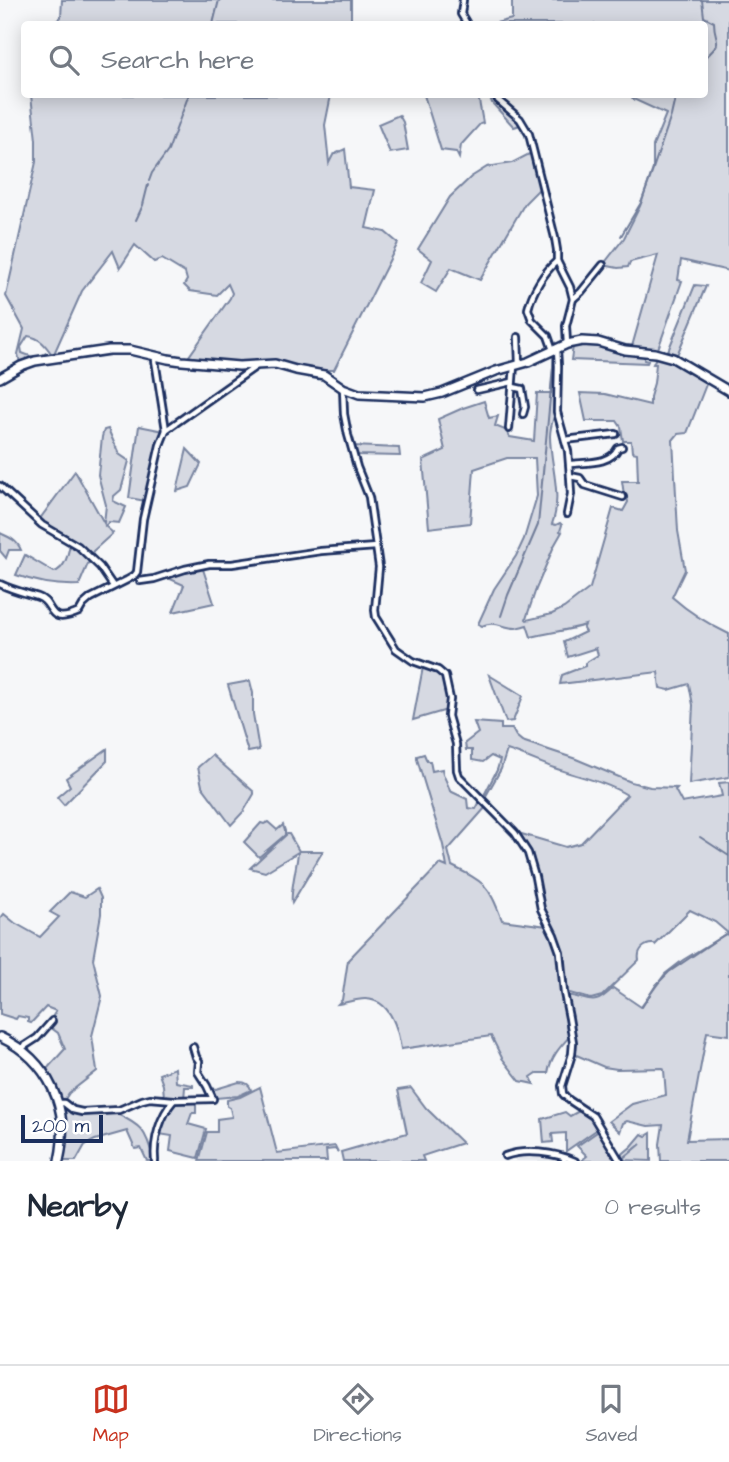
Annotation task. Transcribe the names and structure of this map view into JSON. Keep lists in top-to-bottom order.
{
  "scale_bar": "200 m",
  "page": {
    "search": "Search here",
    "scale": "200 m",
    "heading": ["Nearby", "0 results"],
    "nav": ["Map", "Directions", "Saved"]
  }
}
